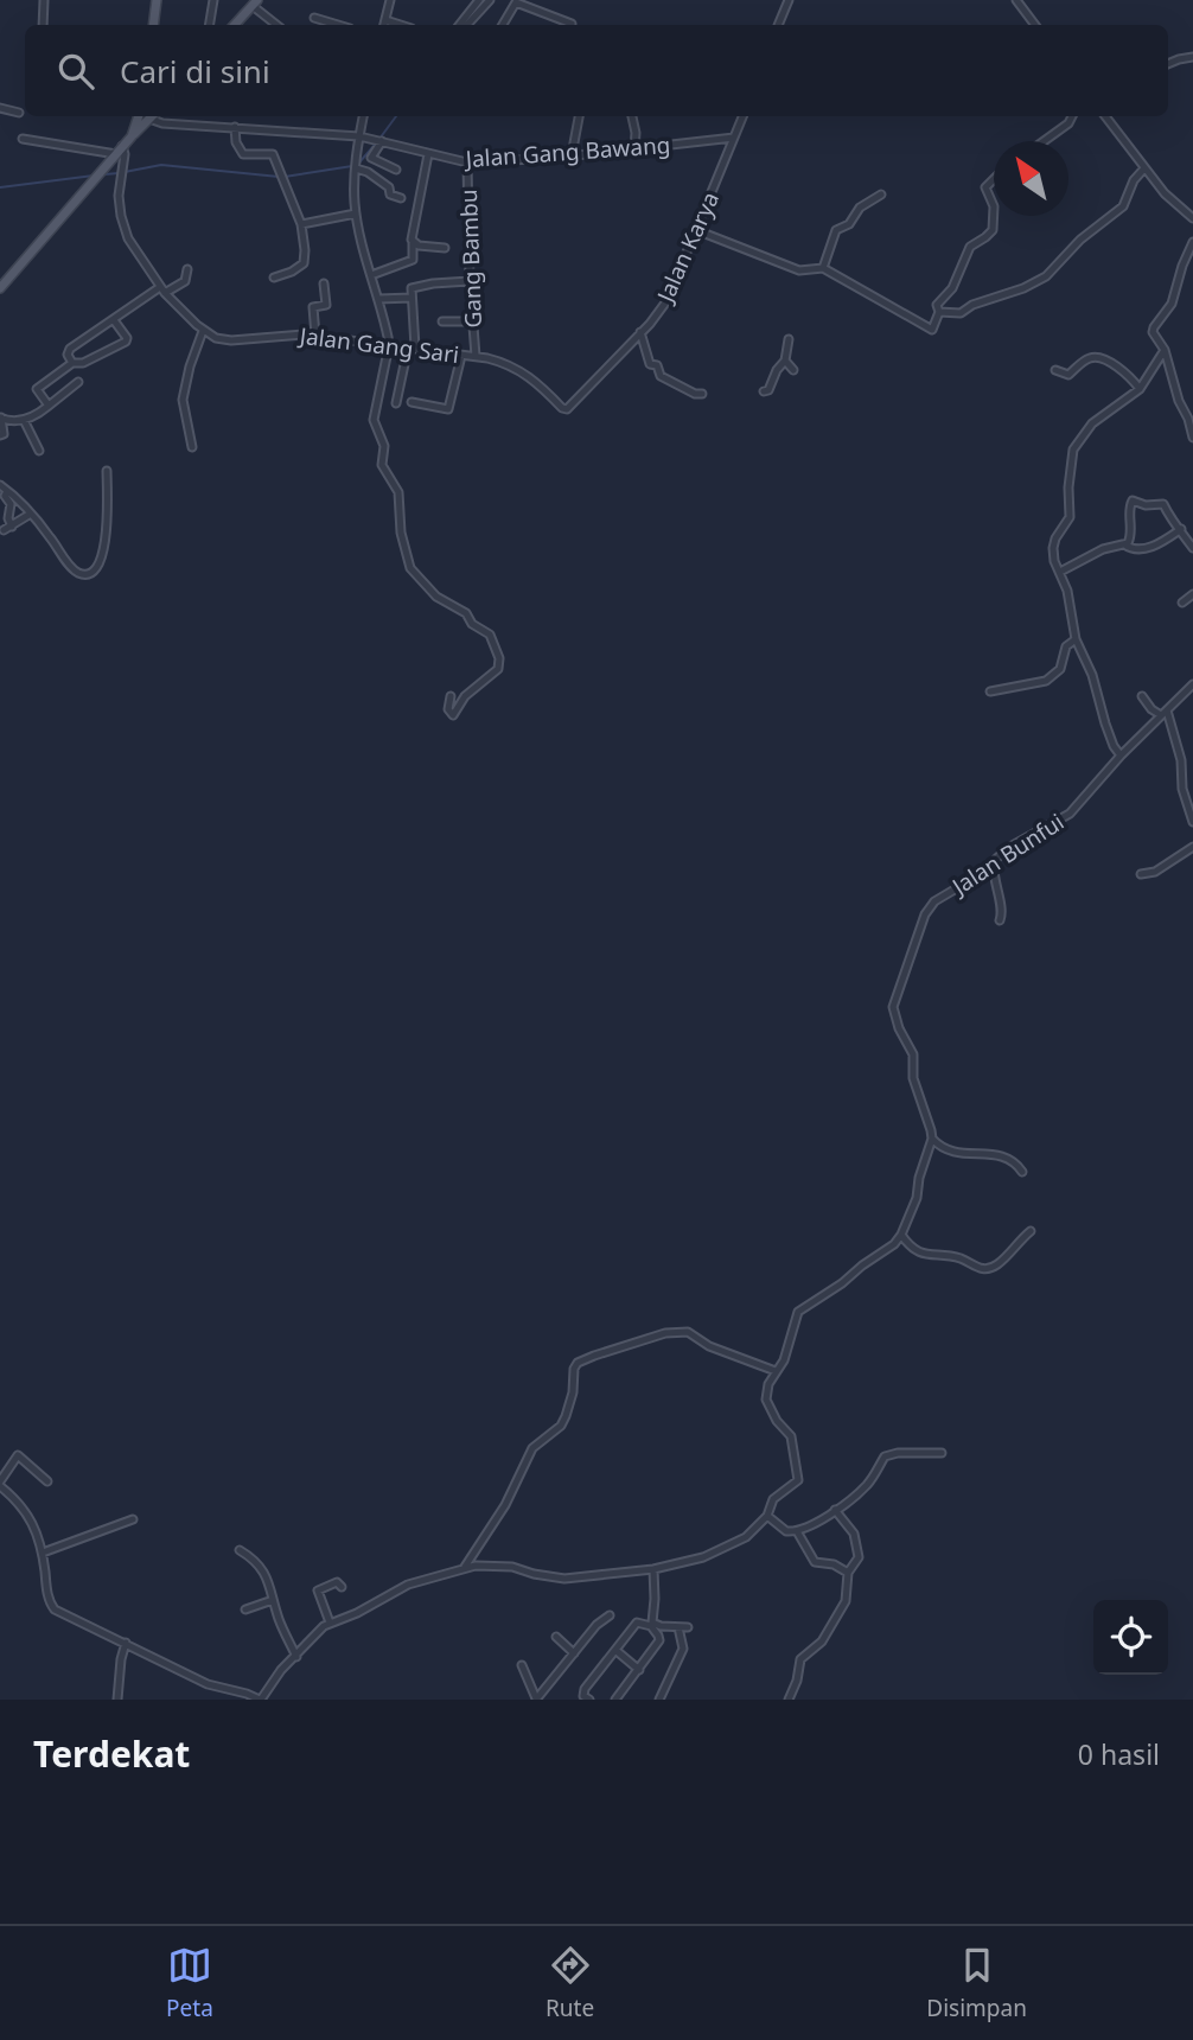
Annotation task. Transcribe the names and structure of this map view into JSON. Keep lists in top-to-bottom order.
{
  "streets": {
    "street": [
      "Jalan Gang Bawang",
      "Jalan Karya",
      "Gang Bambu",
      "Jalan Gang Sari",
      "Jalan Bunfui"
    ]
  },
  "crossings": [
    ["Jalan Gang Bawang", "Jalan Karya"],
    ["Jalan Gang Bawang", "Gang Bambu"],
    ["Jalan Karya", "Jalan Gang Sari"],
    ["Gang Bambu", "Jalan Gang Sari"]
  ],
  "north": "top left",
  "page": {
    "search": "Cari di sini",
    "heading": ["Terdekat", "0 hasil"],
    "nav": ["Peta", "Rute", "Disimpan"]
  }
}
